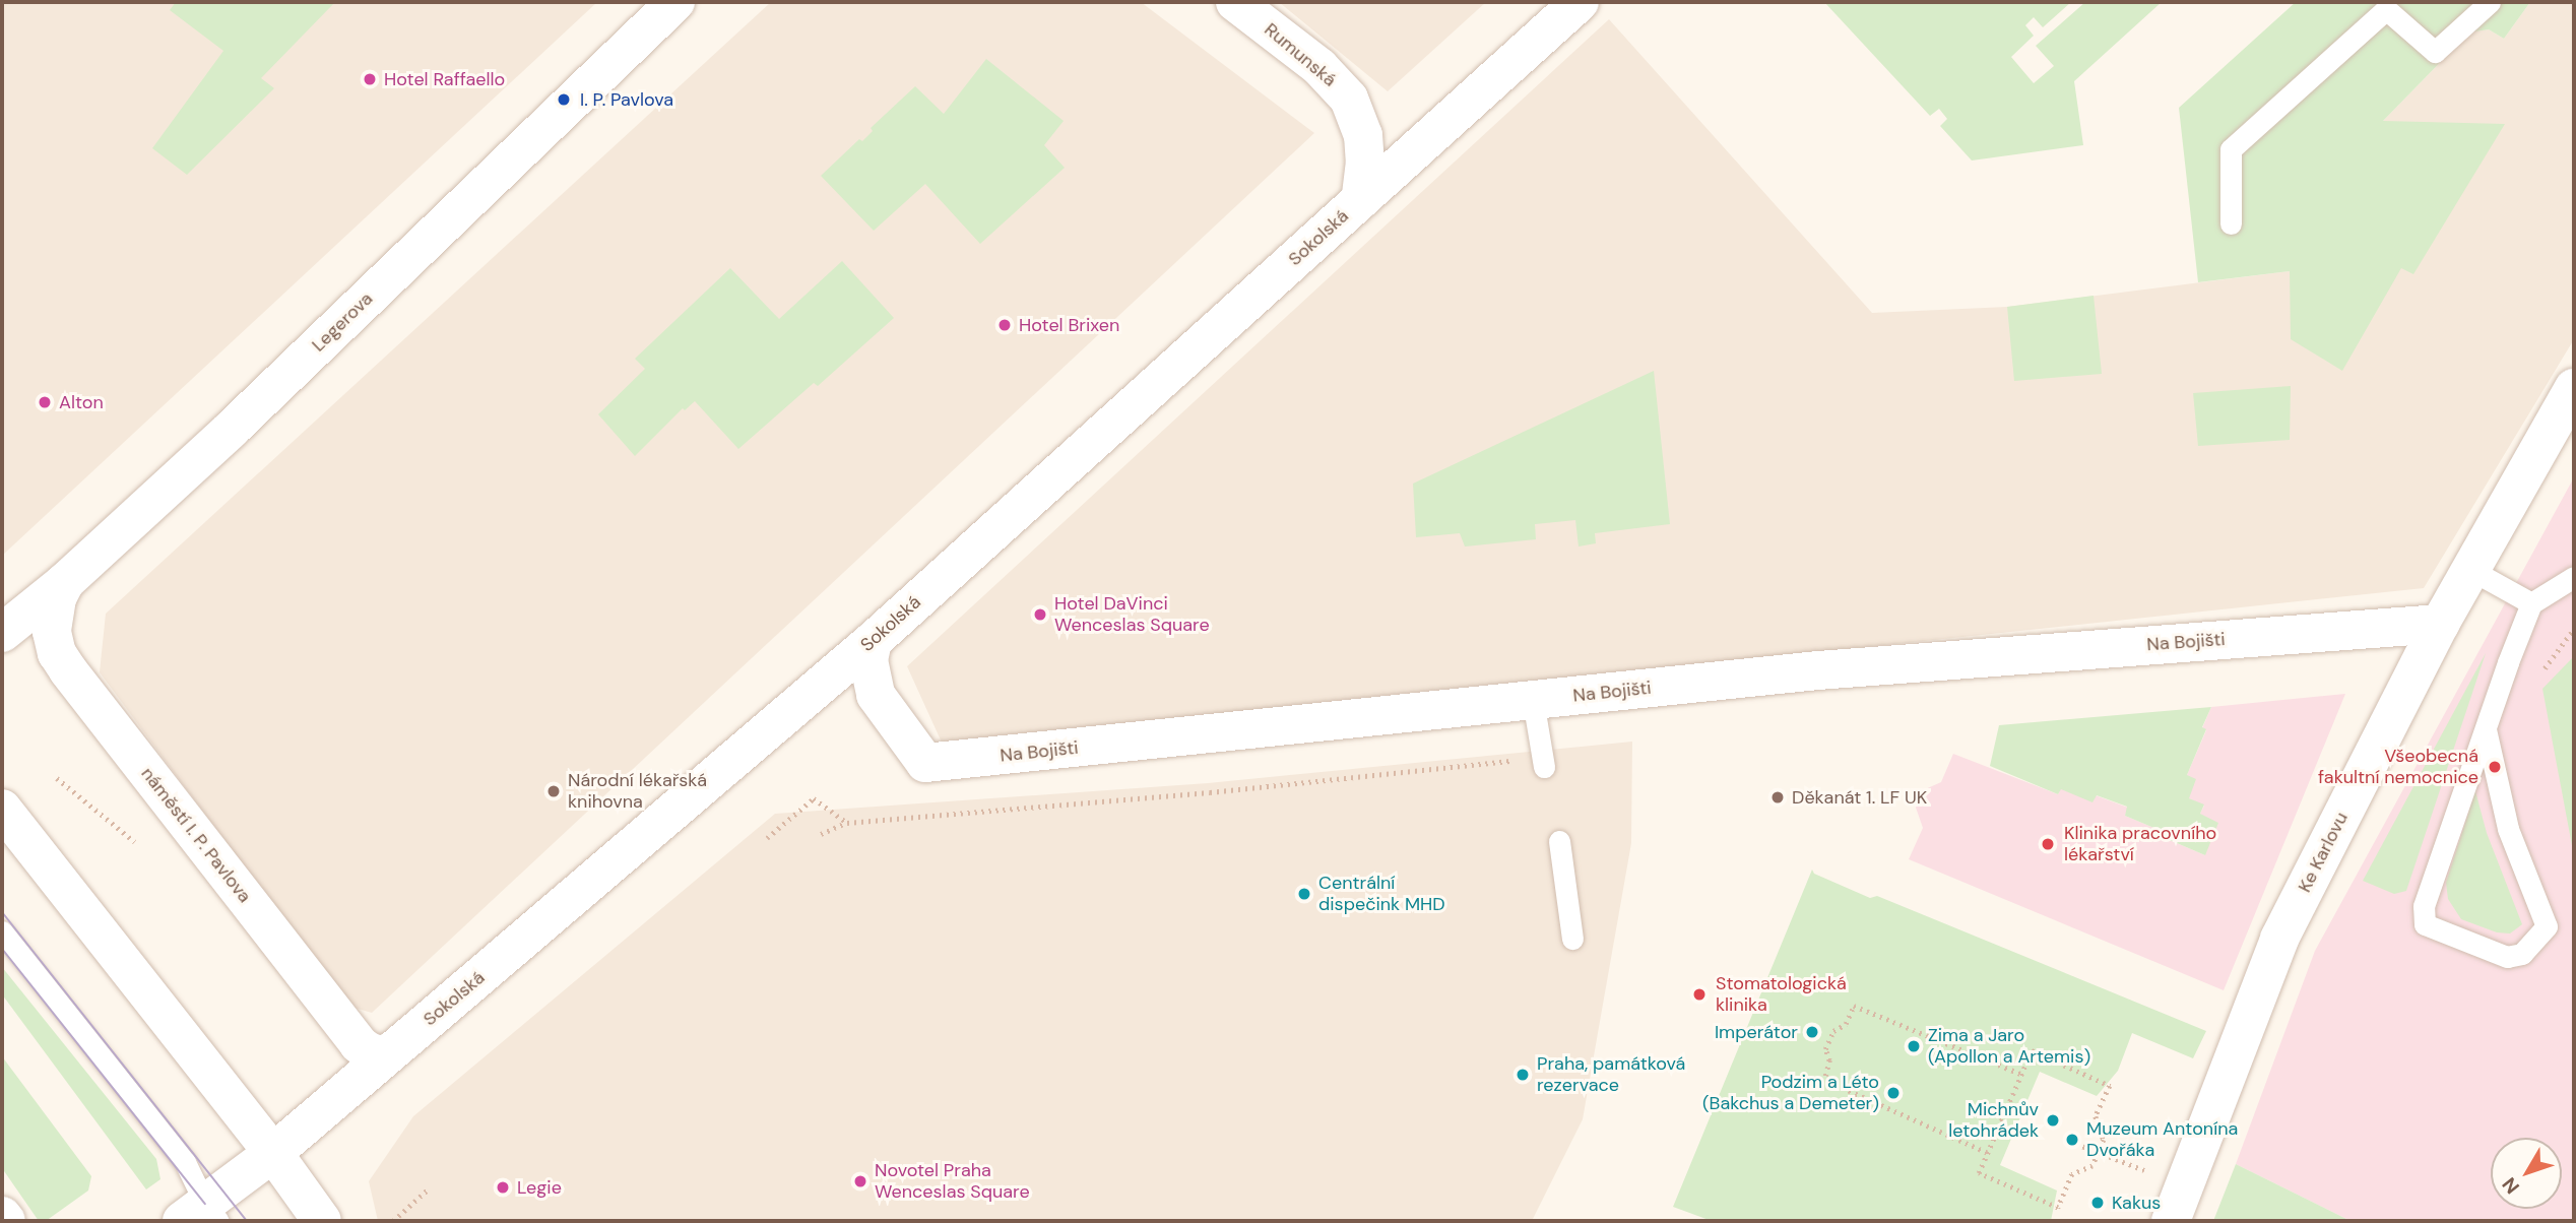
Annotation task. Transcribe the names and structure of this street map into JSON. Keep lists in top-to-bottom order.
{
  "streets": {
    "street": [
      "Rumunská",
      "Sokolská",
      "Legerova",
      "Na Bojišti",
      "náměstí I. P. Pavlova",
      "Ke Karlovu"
    ]
  },
  "crossings": [
    ["Rumunská", "Sokolská"],
    ["Sokolská", "Na Bojišti"],
    ["Sokolská", "náměstí I. P. Pavlova"],
    ["Legerova", "náměstí I. P. Pavlova"],
    ["Na Bojišti", "Ke Karlovu"]
  ],
  "places": [
    "Hotel Raffaello",
    "I. P. Pavlova",
    "Hotel Brixen",
    "Alton",
    "Hotel DaVinci Wenceslas Square",
    "Všeobecná fakultní nemocnice",
    "Národní lékařská knihovna",
    "Děkanát 1. LF UK",
    "Klinika pracovního lékařství",
    "Centrální dispečink MHD",
    "Stomatologická klinika",
    "Imperátor",
    "Zima a Jaro (Apollon a Artemis)",
    "Praha, památková rezervace",
    "Podzim a Léto (Bakchus a Demeter)",
    "Michnův letohrádek",
    "Muzeum Antonína Dvořáka",
    "Novotel Praha Wenceslas Square",
    "Legie",
    "Kakus"
  ],
  "north": "bottom left"
}
